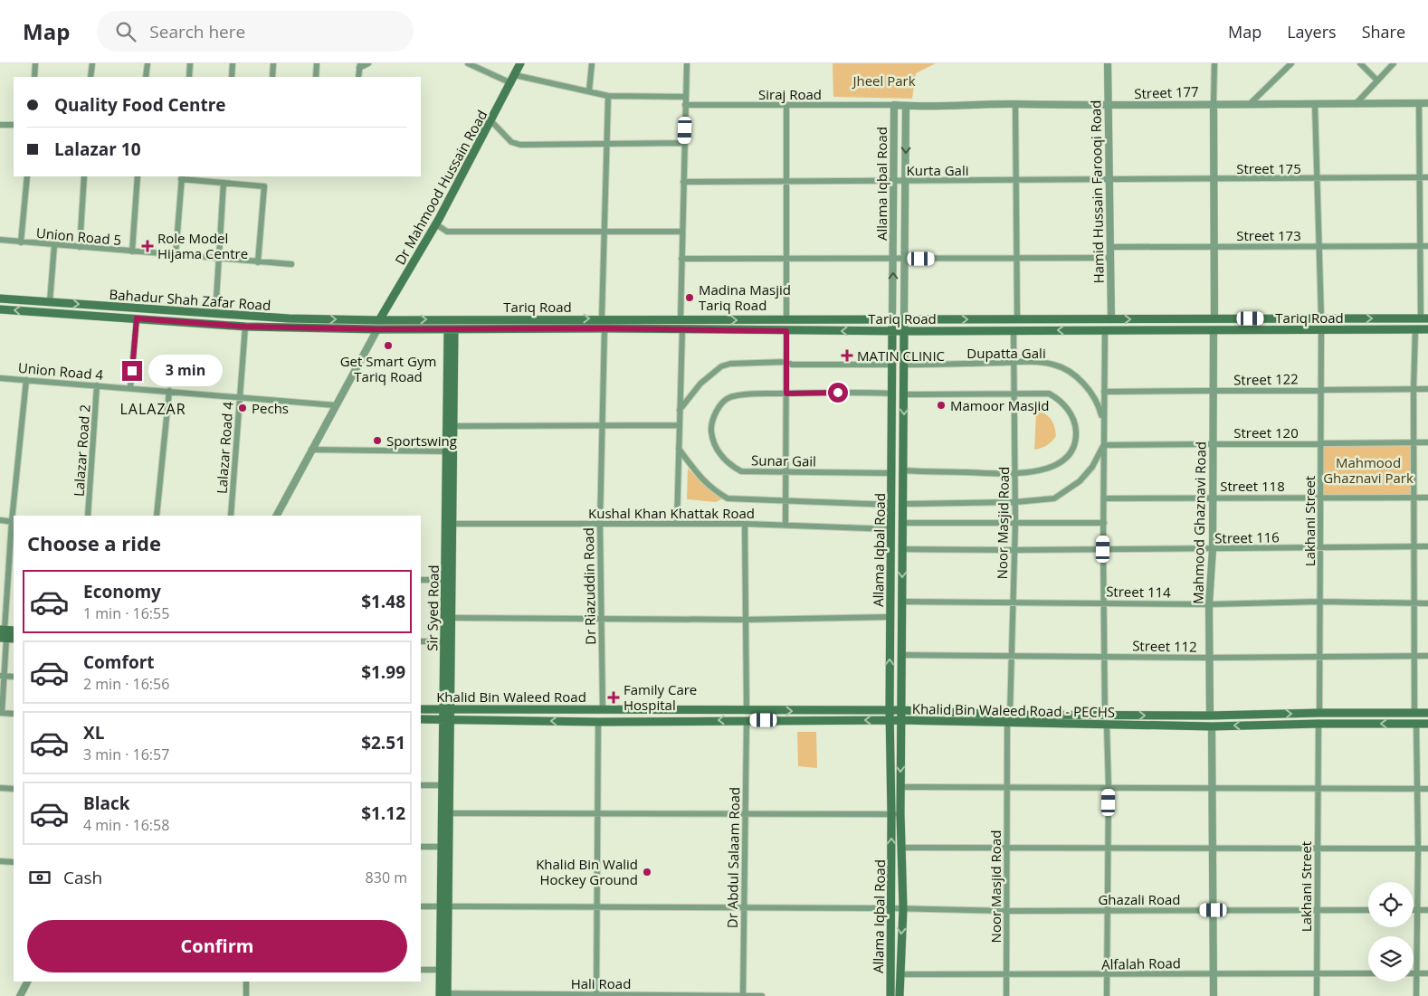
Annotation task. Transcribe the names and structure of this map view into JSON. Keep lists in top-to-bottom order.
{
  "streets": {
    "main road": [
      "Allama Iqbal Road",
      "Dr Mahmood Hussain Road",
      "Bahadur Shah Zafar Road",
      "Tariq Road",
      "Sir Syed Road",
      "Khalid Bin Waleed Road",
      "Khalid Bin Waleed Road - PECHS"
    ],
    "street": [
      "Street 177",
      "Siraj Road",
      "Street 175",
      "Kurta Gali",
      "Hamid Hussain Farooqi Road",
      "Street 173",
      "Union Road 5",
      "Dupatta Gali",
      "Union Road 4",
      "Street 122",
      "Street 120",
      "Lalazar Road 4",
      "Lalazar Road 2",
      "Sunar Gail",
      "Street 118",
      "Kushal Khan Khattak Road",
      "Lakhani Street",
      "Noor Masjid Road",
      "Mahmood Ghaznavi Road",
      "Street 116",
      "Dr Riazuddin Road",
      "Street 114",
      "Street 112",
      "Dr Abdul Salaam Road",
      "Ghazali Road",
      "Alfalah Road",
      "Hali Road"
    ]
  },
  "crossings": [
    ["Street 177", "Siraj Road"],
    ["Street 177", "Allama Iqbal Road"],
    ["Street 177", "Hamid Hussain Farooqi Road"],
    ["Siraj Road", "Allama Iqbal Road"],
    ["Street 175", "Kurta Gali"],
    ["Street 175", "Hamid Hussain Farooqi Road"],
    ["Kurta Gali", "Allama Iqbal Road"],
    ["Kurta Gali", "Hamid Hussain Farooqi Road"],
    ["Allama Iqbal Road", "Tariq Road"],
    ["Allama Iqbal Road", "Dupatta Gali"],
    ["Allama Iqbal Road", "Sunar Gail"],
    ["Allama Iqbal Road", "Kushal Khan Khattak Road"],
    ["Allama Iqbal Road", "Street 116"],
    ["Allama Iqbal Road", "Street 114"],
    ["Allama Iqbal Road", "Street 112"],
    ["Allama Iqbal Road", "Khalid Bin Waleed Road - PECHS"],
    ["Allama Iqbal Road", "Ghazali Road"],
    ["Allama Iqbal Road", "Alfalah Road"],
    ["Dr Mahmood Hussain Road", "Bahadur Shah Zafar Road"],
    ["Dr Mahmood Hussain Road", "Tariq Road"],
    ["Hamid Hussain Farooqi Road", "Street 173"],
    ["Hamid Hussain Farooqi Road", "Tariq Road"],
    ["Bahadur Shah Zafar Road", "Tariq Road"],
    ["Bahadur Shah Zafar Road", "Lalazar Road 4"],
    ["Tariq Road", "Lakhani Street"],
    ["Tariq Road", "Noor Masjid Road"],
    ["Tariq Road", "Mahmood Ghaznavi Road"],
    ["Tariq Road", "Dr Riazuddin Road"],
    ["Tariq Road", "Sir Syed Road"],
    ["Dupatta Gali", "Noor Masjid Road"],
    ["Union Road 4", "Lalazar Road 4"],
    ["Union Road 4", "Lalazar Road 2"],
    ["Street 122", "Lakhani Street"],
    ["Street 122", "Mahmood Ghaznavi Road"],
    ["Street 120", "Lakhani Street"],
    ["Street 120", "Mahmood Ghaznavi Road"],
    ["Street 118", "Lakhani Street"],
    ["Street 118", "Mahmood Ghaznavi Road"],
    ["Kushal Khan Khattak Road", "Dr Riazuddin Road"],
    ["Kushal Khan Khattak Road", "Sir Syed Road"],
    ["Lakhani Street", "Street 116"],
    ["Lakhani Street", "Street 114"],
    ["Lakhani Street", "Street 112"],
    ["Lakhani Street", "Khalid Bin Waleed Road - PECHS"],
    ["Lakhani Street", "Ghazali Road"],
    ["Lakhani Street", "Alfalah Road"],
    ["Noor Masjid Road", "Street 116"],
    ["Noor Masjid Road", "Street 114"],
    ["Noor Masjid Road", "Street 112"],
    ["Noor Masjid Road", "Khalid Bin Waleed Road - PECHS"],
    ["Noor Masjid Road", "Ghazali Road"],
    ["Noor Masjid Road", "Alfalah Road"],
    ["Mahmood Ghaznavi Road", "Street 116"],
    ["Mahmood Ghaznavi Road", "Street 114"],
    ["Mahmood Ghaznavi Road", "Street 112"],
    ["Mahmood Ghaznavi Road", "Khalid Bin Waleed Road - PECHS"],
    ["Dr Riazuddin Road", "Khalid Bin Waleed Road"],
    ["Dr Riazuddin Road", "Khalid Bin Waleed Road - PECHS"],
    ["Sir Syed Road", "Khalid Bin Waleed Road"],
    ["Sir Syed Road", "Ghazali Road"],
    ["Sir Syed Road", "Hali Road"],
    ["Khalid Bin Waleed Road", "Khalid Bin Waleed Road - PECHS"],
    ["Khalid Bin Waleed Road - PECHS", "Dr Abdul Salaam Road"],
    ["Dr Abdul Salaam Road", "Ghazali Road"],
    ["Dr Abdul Salaam Road", "Hali Road"]
  ],
  "districts": ["LALAZAR"],
  "parks": ["Jheel Park", "Mahmood Ghaznavi Park"],
  "places": {
    "health": ["Role Model Hijama Centre", "MATIN CLINIC", "Family Care Hospital"],
    "other": [
      "Madina Masjid Tariq Road",
      "Get Smart Gym Tariq Road",
      "Mamoor Masjid",
      "Pechs",
      "Sportswing",
      "Khalid Bin Walid Hockey Ground"
    ]
  },
  "page": {
    "header": "Map",
    "search": "Search here",
    "nav": ["Map", "Layers", "Share"],
    "banner": ["Quality Food Centre", "Lalazar 10"],
    "bubble": "3 min",
    "heading": "Choose a ride",
    "list": [
      {
        "name": "Economy",
        "note": "1 min · 16:55",
        "value": "$1.48"
      },
      {
        "name": "Comfort",
        "note": "2 min · 16:56",
        "value": "$1.99"
      },
      {
        "name": "XL",
        "note": "3 min · 16:57",
        "value": "$2.51"
      },
      {
        "name": "Black",
        "note": "4 min · 16:58",
        "value": "$1.12"
      }
    ],
    "pay": ["Cash", "830 m"],
    "buttons": "Confirm"
  }
}
